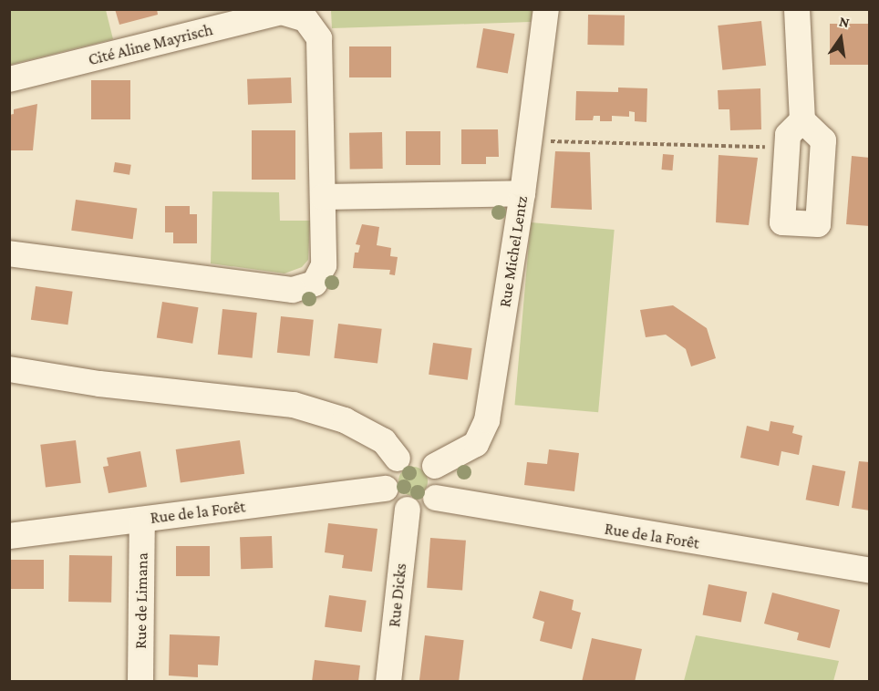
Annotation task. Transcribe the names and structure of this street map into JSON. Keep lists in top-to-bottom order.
{
  "streets": {
    "street": [
      "Cité Aline Mayrisch",
      "Rue Michel Lentz",
      "Rue de la Forêt",
      "Rue Dicks",
      "Rue de Limana"
    ]
  },
  "crossings": [
    ["Rue Michel Lentz", "Rue de la Forêt"],
    ["Rue Michel Lentz", "Rue Dicks"],
    ["Rue de la Forêt", "Rue Dicks"],
    ["Rue de la Forêt", "Rue de Limana"]
  ],
  "north": "top"
}
